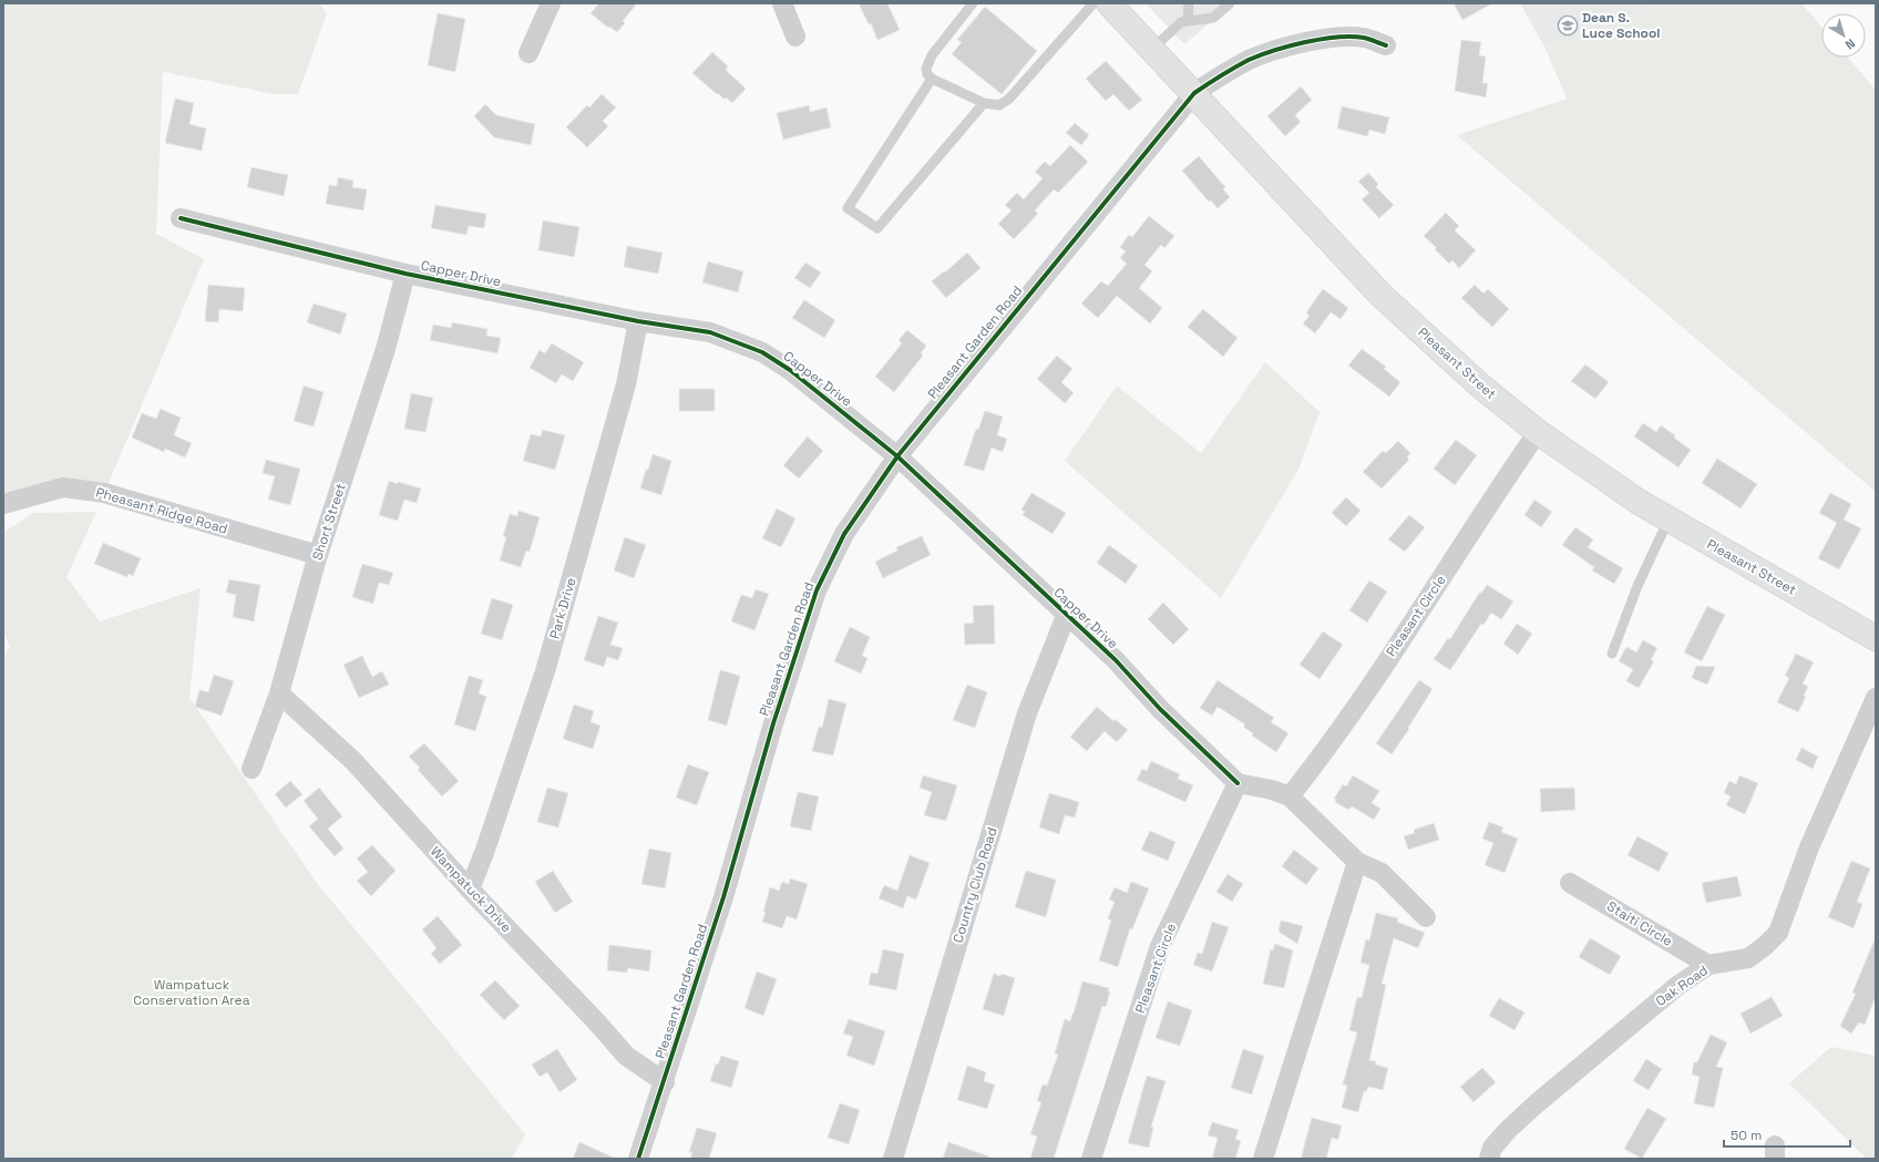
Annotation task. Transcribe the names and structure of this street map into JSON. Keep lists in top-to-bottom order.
{
  "streets": {
    "main road": ["Pleasant Street"],
    "street": [
      "Capper Drive",
      "Pleasant Garden Road",
      "Pheasant Ridge Road",
      "Short Street",
      "Park Drive",
      "Pleasant Circle",
      "Country Club Road",
      "Wampatuck Drive",
      "Staiti Circle",
      "Oak Road"
    ]
  },
  "crossings": [
    ["Capper Drive", "Pleasant Garden Road"],
    ["Capper Drive", "Short Street"],
    ["Capper Drive", "Park Drive"],
    ["Capper Drive", "Pleasant Circle"],
    ["Capper Drive", "Country Club Road"],
    ["Pleasant Garden Road", "Pleasant Street"],
    ["Pleasant Garden Road", "Wampatuck Drive"],
    ["Pleasant Street", "Pleasant Circle"],
    ["Pheasant Ridge Road", "Short Street"],
    ["Short Street", "Wampatuck Drive"],
    ["Park Drive", "Wampatuck Drive"],
    ["Staiti Circle", "Oak Road"]
  ],
  "parks": ["Wampatuck Conservation Area"],
  "places": {
    "school or university": ["Dean S. Luce School"]
  },
  "scale_bar": "50 m",
  "north": "bottom right"
}
